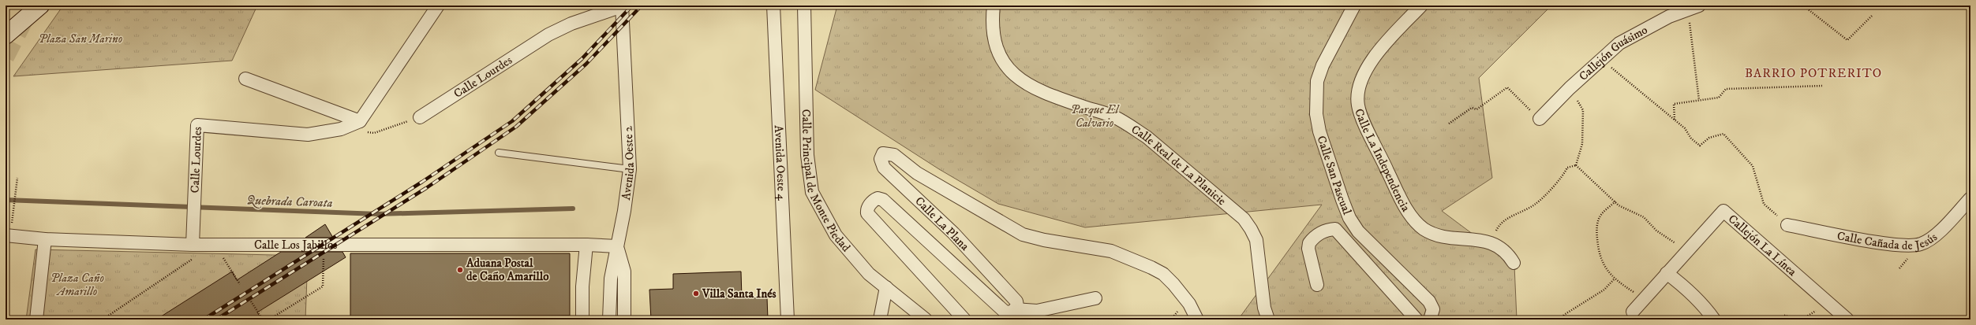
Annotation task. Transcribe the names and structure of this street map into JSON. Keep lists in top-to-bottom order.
{
  "streets": {
    "street": [
      "Callejón Guásimo",
      "Calle Lourdes",
      "Calle La Independencia",
      "Avenida Oeste 4",
      "Avenida Oeste 2",
      "Calle Real de La Planicie",
      "Calle San Pascual",
      "Calle Principal de Monte Piedad",
      "Calle La Plana",
      "Calle Cañada de Jesús",
      "Calle Los Jabillos",
      "Callejón La Línea"
    ]
  },
  "crossings": [
    ["Calle Lourdes", "Avenida Oeste 2"],
    ["Calle Lourdes", "Calle Los Jabillos"],
    ["Avenida Oeste 2", "Calle Los Jabillos"]
  ],
  "districts": ["BARRIO POTRERITO"],
  "water": ["Quebrada Caroata"],
  "parks": ["Plaza San Marino", "Parque El Calvario", "Plaza Caño Amarillo"],
  "places": ["Aduana Postal de Caño Amarillo", "Villa Santa Inés"]
}
